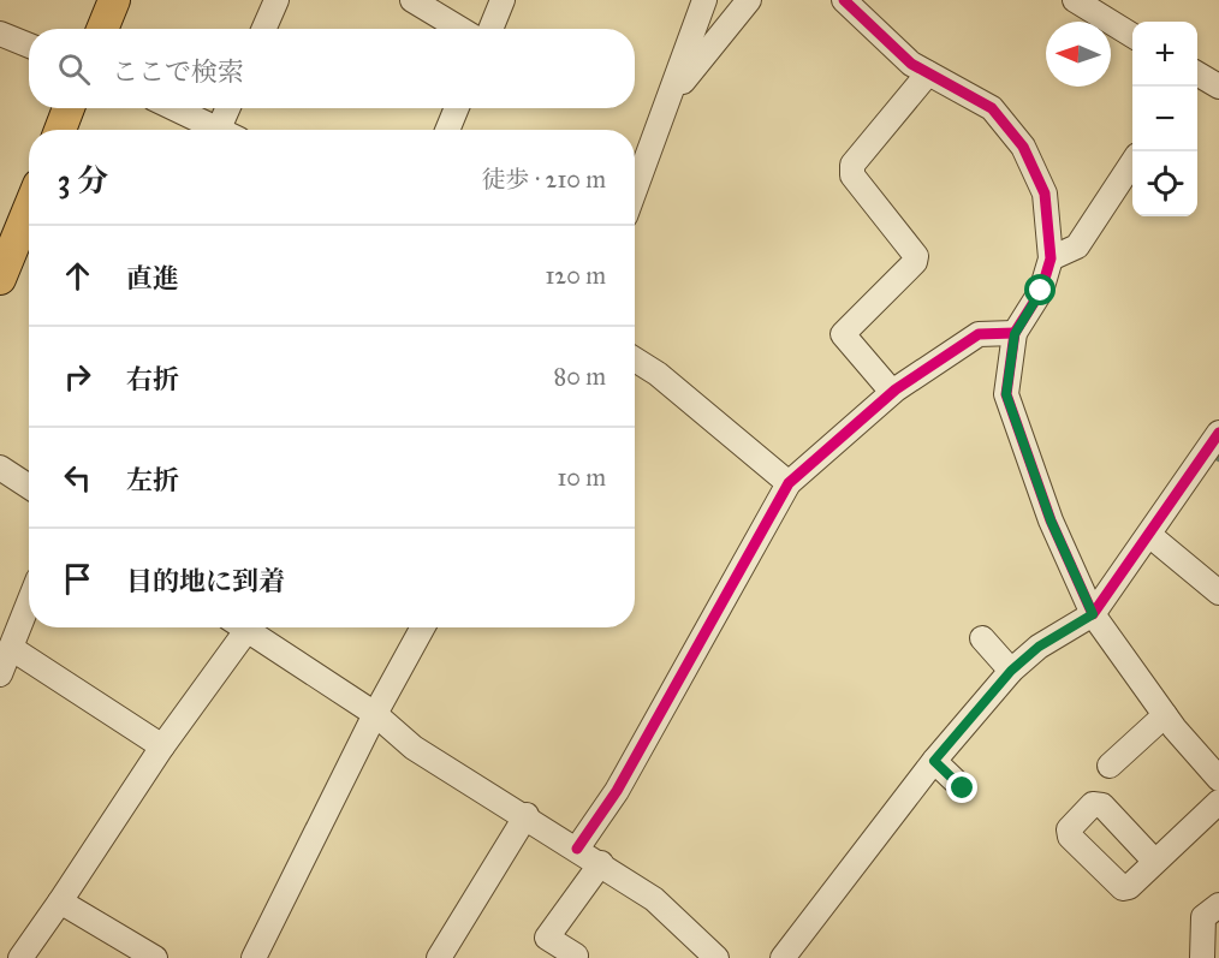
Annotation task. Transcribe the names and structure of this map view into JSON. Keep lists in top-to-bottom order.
{
  "north": "left",
  "page": {
    "map_buttons": ["+", "−"],
    "search": "ここで検索",
    "heading": ["3 分", "徒歩 · 210 m"],
    "list": [
      ["直進", "120 m"],
      ["右折", "80 m"],
      ["左折", "10 m"],
      "目的地に到着"
    ]
  }
}
